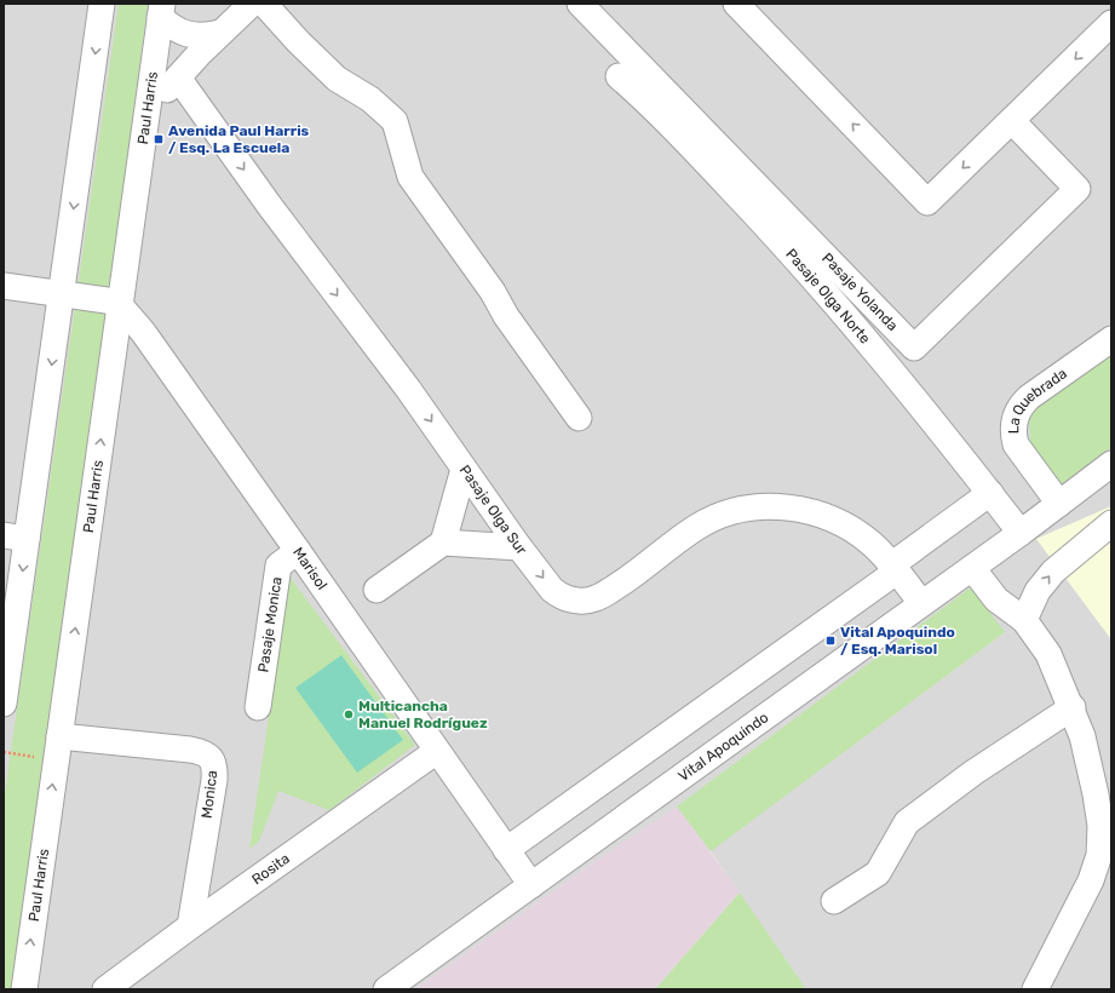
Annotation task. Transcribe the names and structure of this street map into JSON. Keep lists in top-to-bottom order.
{
  "streets": {
    "street": [
      "Paul Harris",
      "Pasaje Yolanda",
      "Pasaje Olga Norte",
      "La Quebrada",
      "Pasaje Olga Sur",
      "Marisol",
      "Pasaje Monica",
      "Vital Apoquindo",
      "Monica",
      "Rosita"
    ]
  },
  "crossings": [
    ["Paul Harris", "Marisol"],
    ["Paul Harris", "Monica"],
    ["Pasaje Olga Norte", "Vital Apoquindo"],
    ["La Quebrada", "Vital Apoquindo"],
    ["Pasaje Olga Sur", "Vital Apoquindo"],
    ["Marisol", "Pasaje Monica"],
    ["Marisol", "Vital Apoquindo"],
    ["Marisol", "Rosita"],
    ["Monica", "Rosita"]
  ],
  "places": {
    "transit": ["Avenida Paul Harris / Esq. La Escuela", "Vital Apoquindo / Esq. Marisol"],
    "other": ["Multicancha Manuel Rodríguez"]
  }
}
